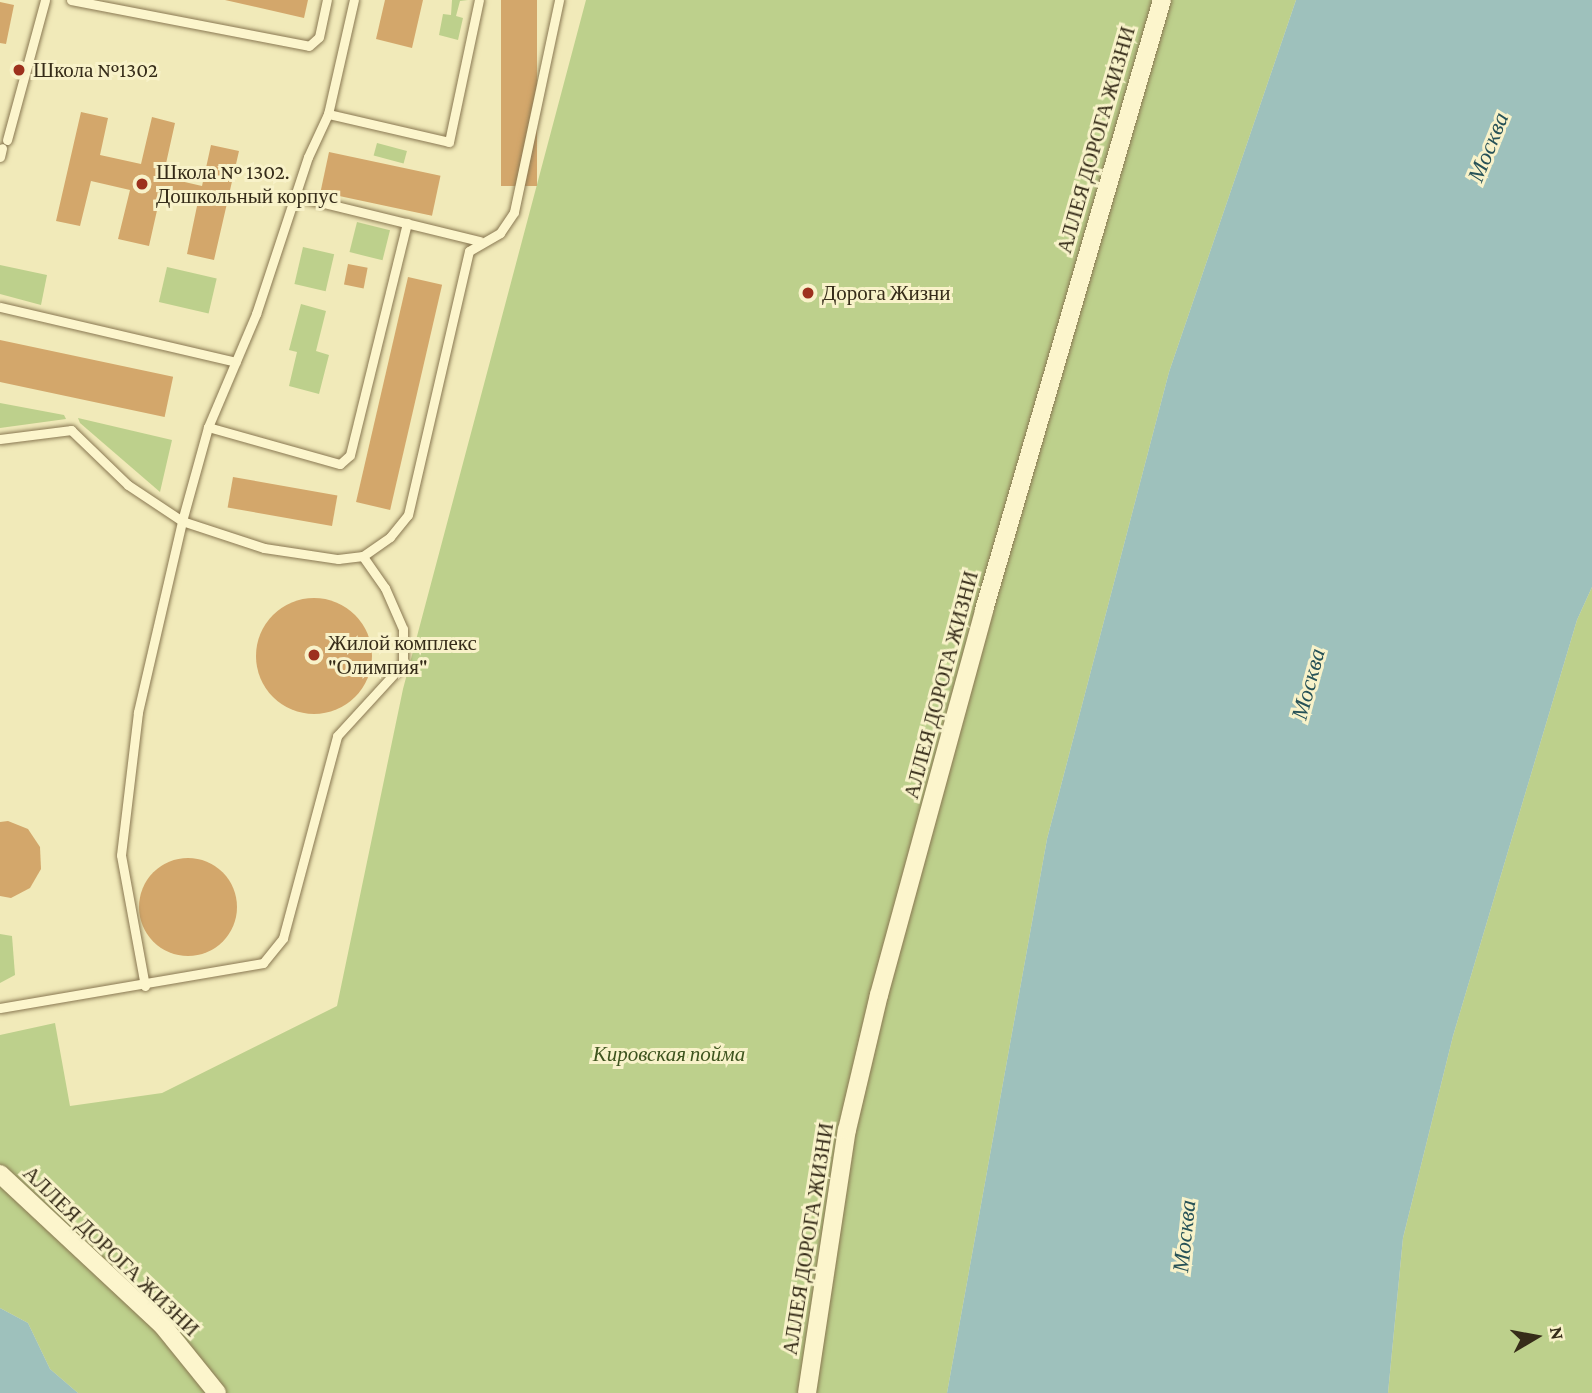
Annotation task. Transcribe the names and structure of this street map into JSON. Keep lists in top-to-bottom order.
{
  "streets": {
    "street": ["АЛЛЕЯ ДОРОГА ЖИЗНИ"]
  },
  "water": ["Москва"],
  "parks": ["Кировская пойма"],
  "places": [
    "Школа №1302",
    "Школа № 1302. Дошкольный корпус",
    "Дорога Жизни",
    "Жилой комплекс \"Олимпия\""
  ],
  "north": "right"
}
